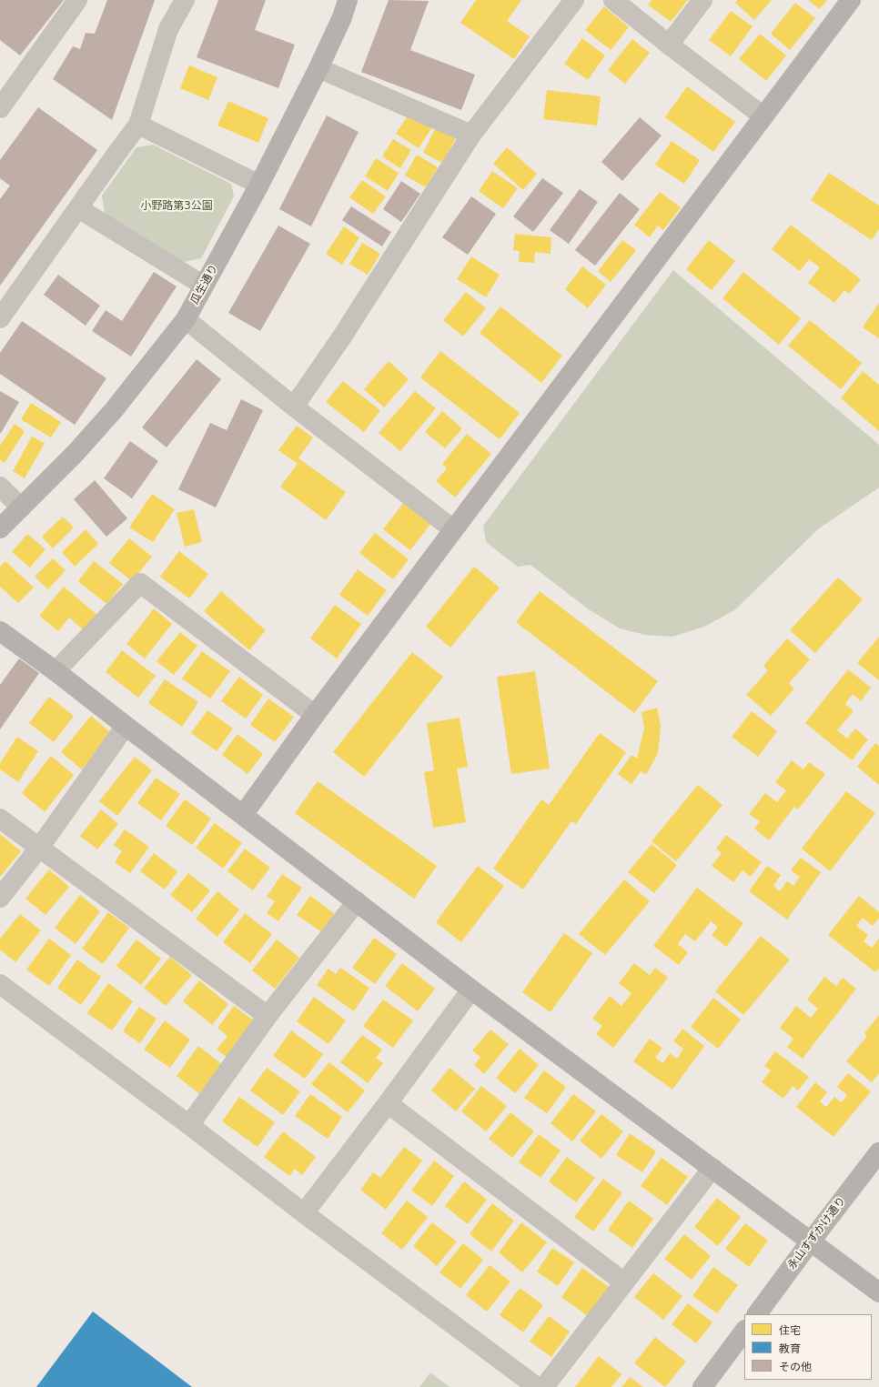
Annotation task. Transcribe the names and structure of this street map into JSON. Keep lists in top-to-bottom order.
{
  "streets": {
    "street": ["瓜生通り", "永山すずかけ通り"]
  },
  "parks": ["小野路第3公園"],
  "legend": ["住宅", "教育", "その他"]
}
